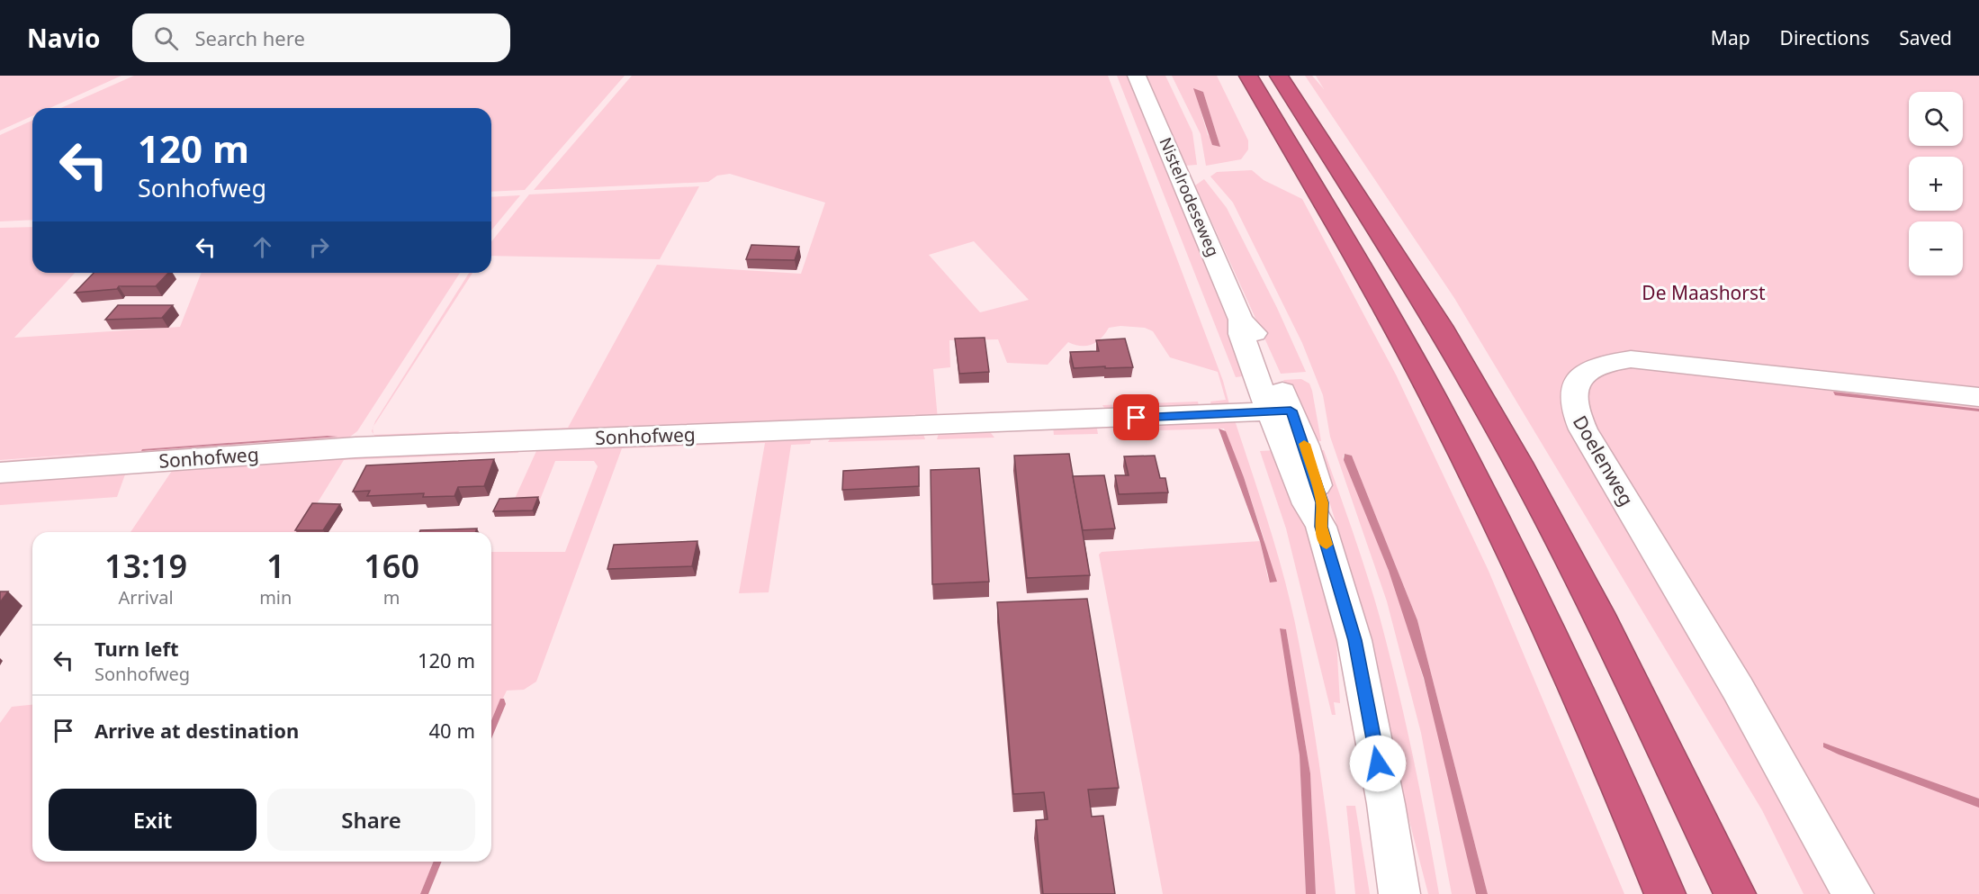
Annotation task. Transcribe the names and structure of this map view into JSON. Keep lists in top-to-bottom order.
{
  "streets": {
    "street": ["Nistelrodeseweg", "Sonhofweg", "Doelenweg"]
  },
  "crossings": [
    ["Nistelrodeseweg", "Sonhofweg"]
  ],
  "parks": ["De Maashorst"],
  "page": {
    "header": "Navio",
    "search": "Search here",
    "nav": ["Map", "Directions", "Saved"],
    "map_buttons": ["+", "−"],
    "turn": ["120 m", "Sonhofweg"],
    "eta": [
      "13:19",
      "Arrival",
      "1",
      "min",
      "160",
      "m"
    ],
    "list": [
      {
        "name": "Turn left",
        "note": "Sonhofweg",
        "value": "120 m"
      },
      {
        "name": "Arrive at destination",
        "value": "40 m"
      }
    ],
    "buttons": ["Exit", "Share"]
  }
}
